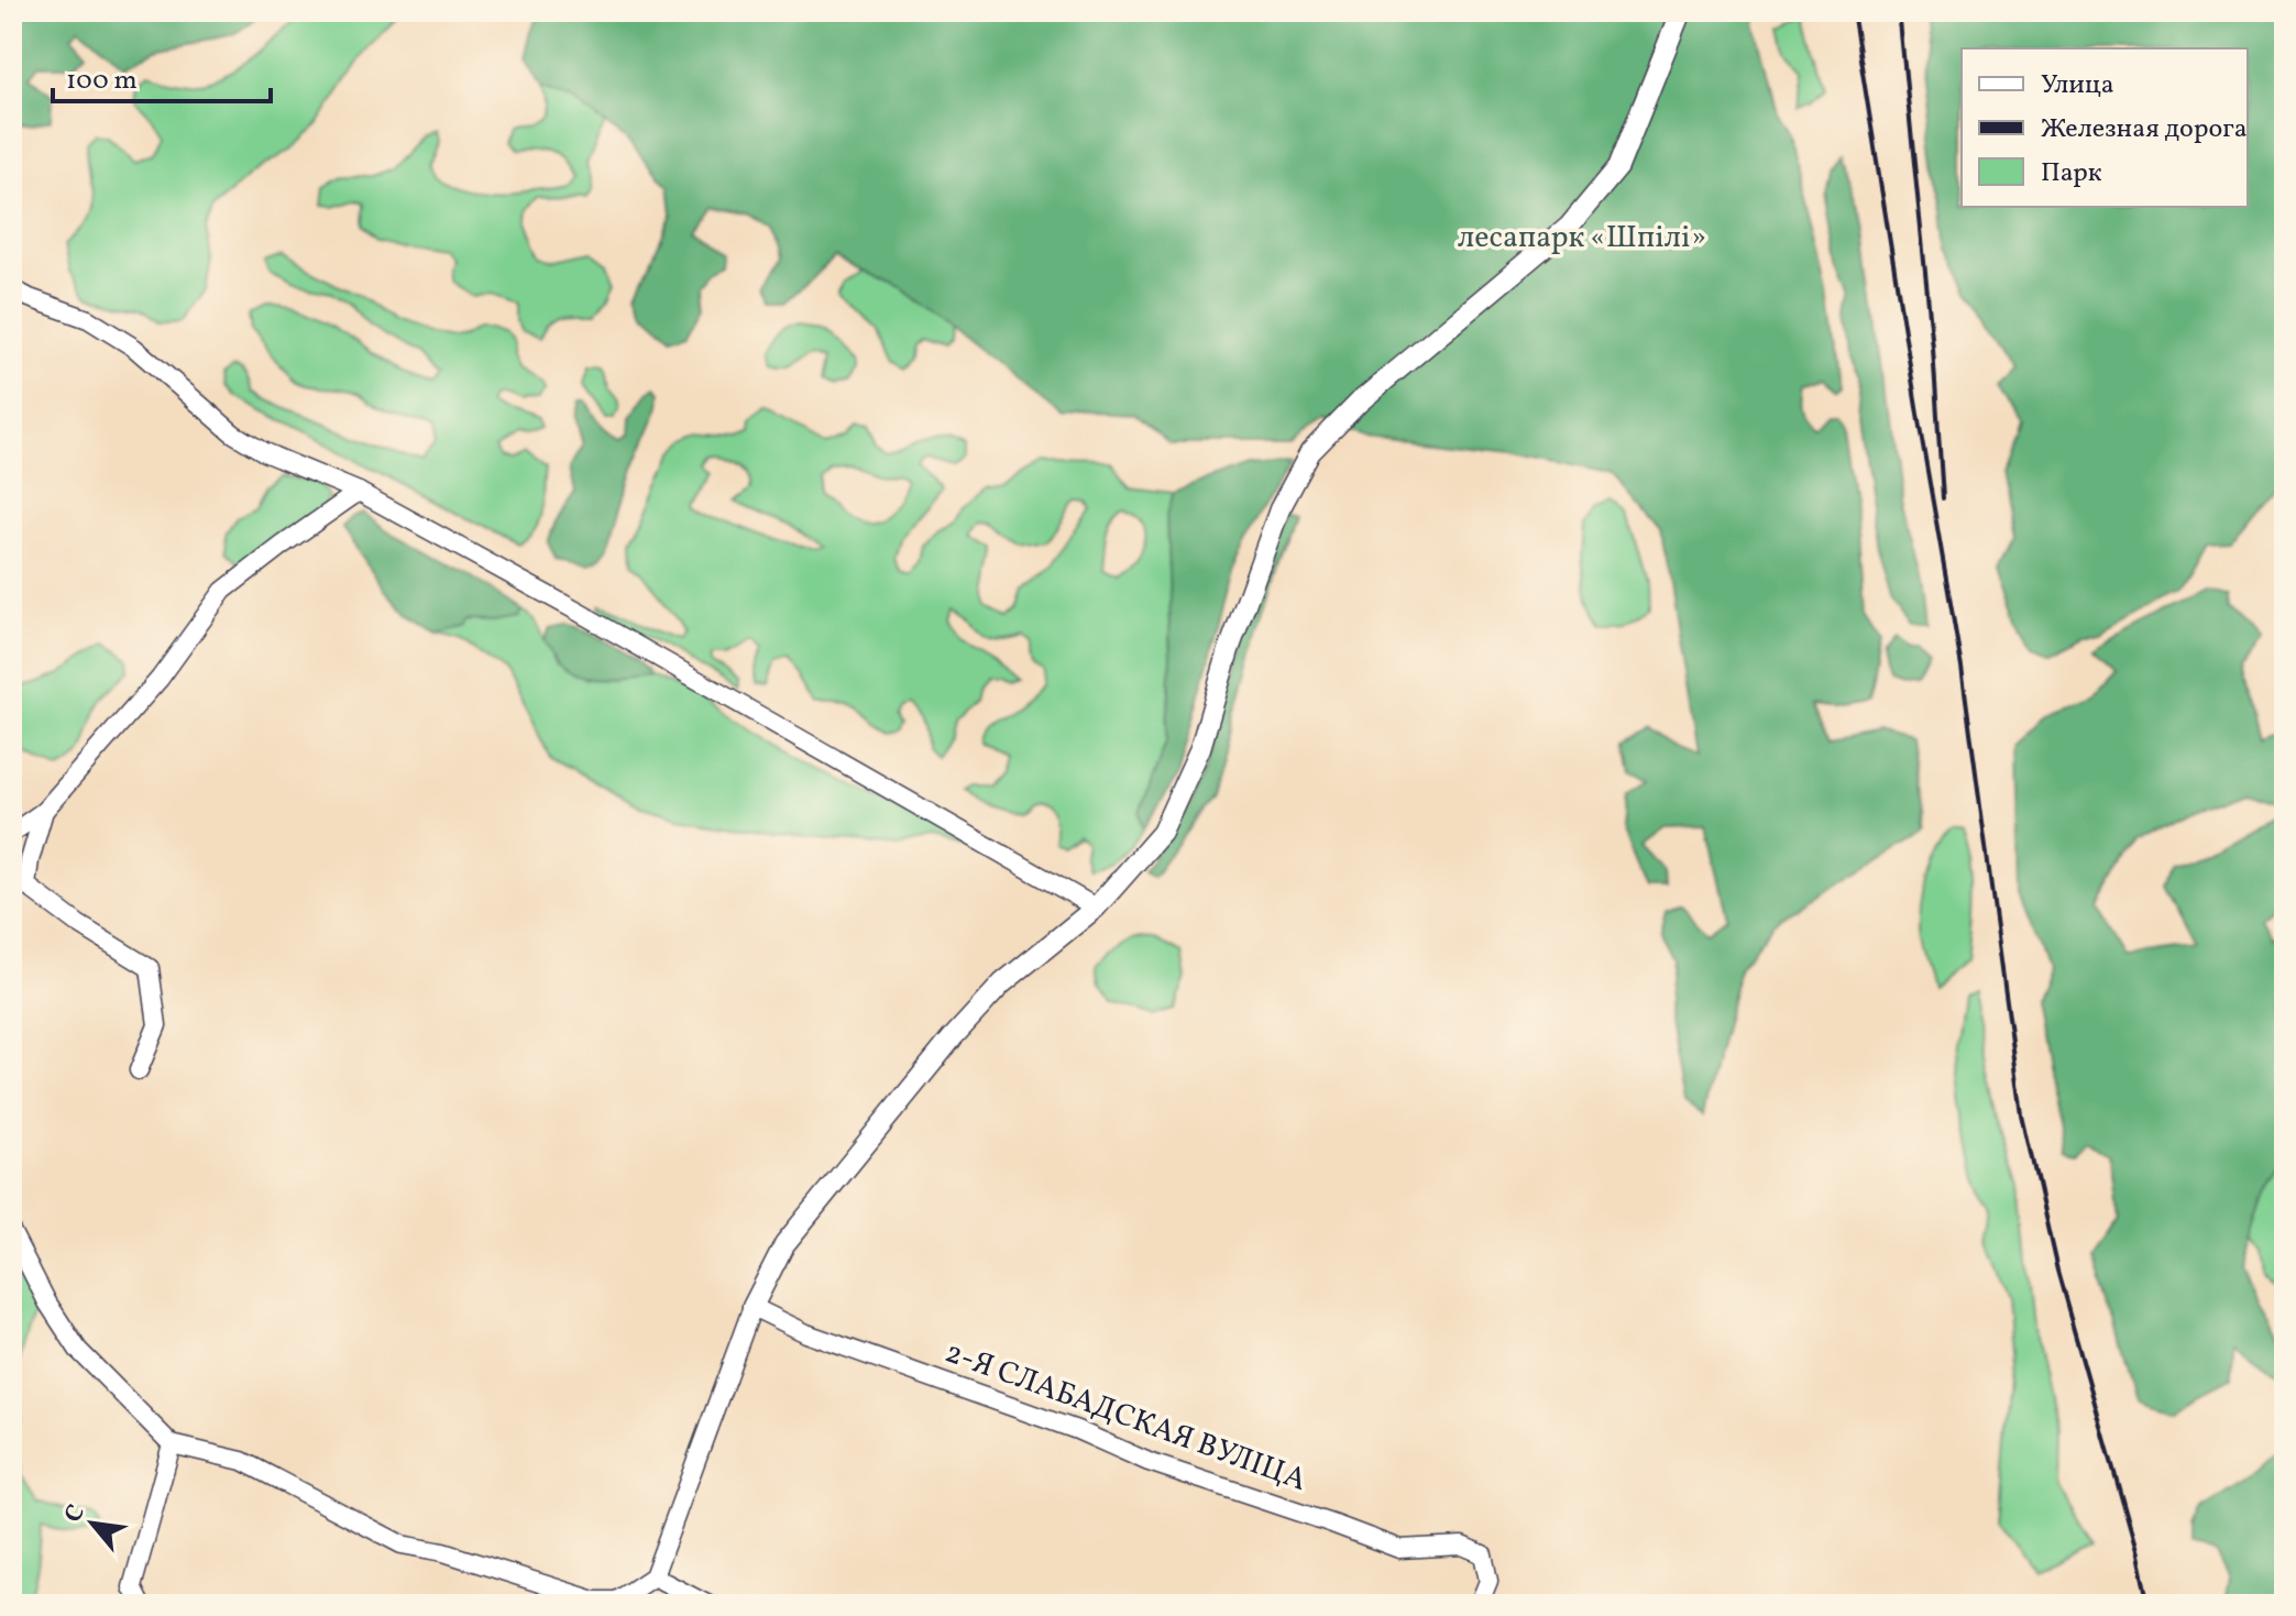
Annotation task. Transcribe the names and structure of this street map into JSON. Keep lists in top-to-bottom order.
{
  "streets": {
    "street": ["2-Я СЛАБАДСКАЯ ВУЛІЦА"]
  },
  "parks": ["лесапарк «Шпілі»"],
  "legend": ["Улица", "Железная дорога", "Парк"],
  "scale_bar": "100 m",
  "north": "top left"
}
